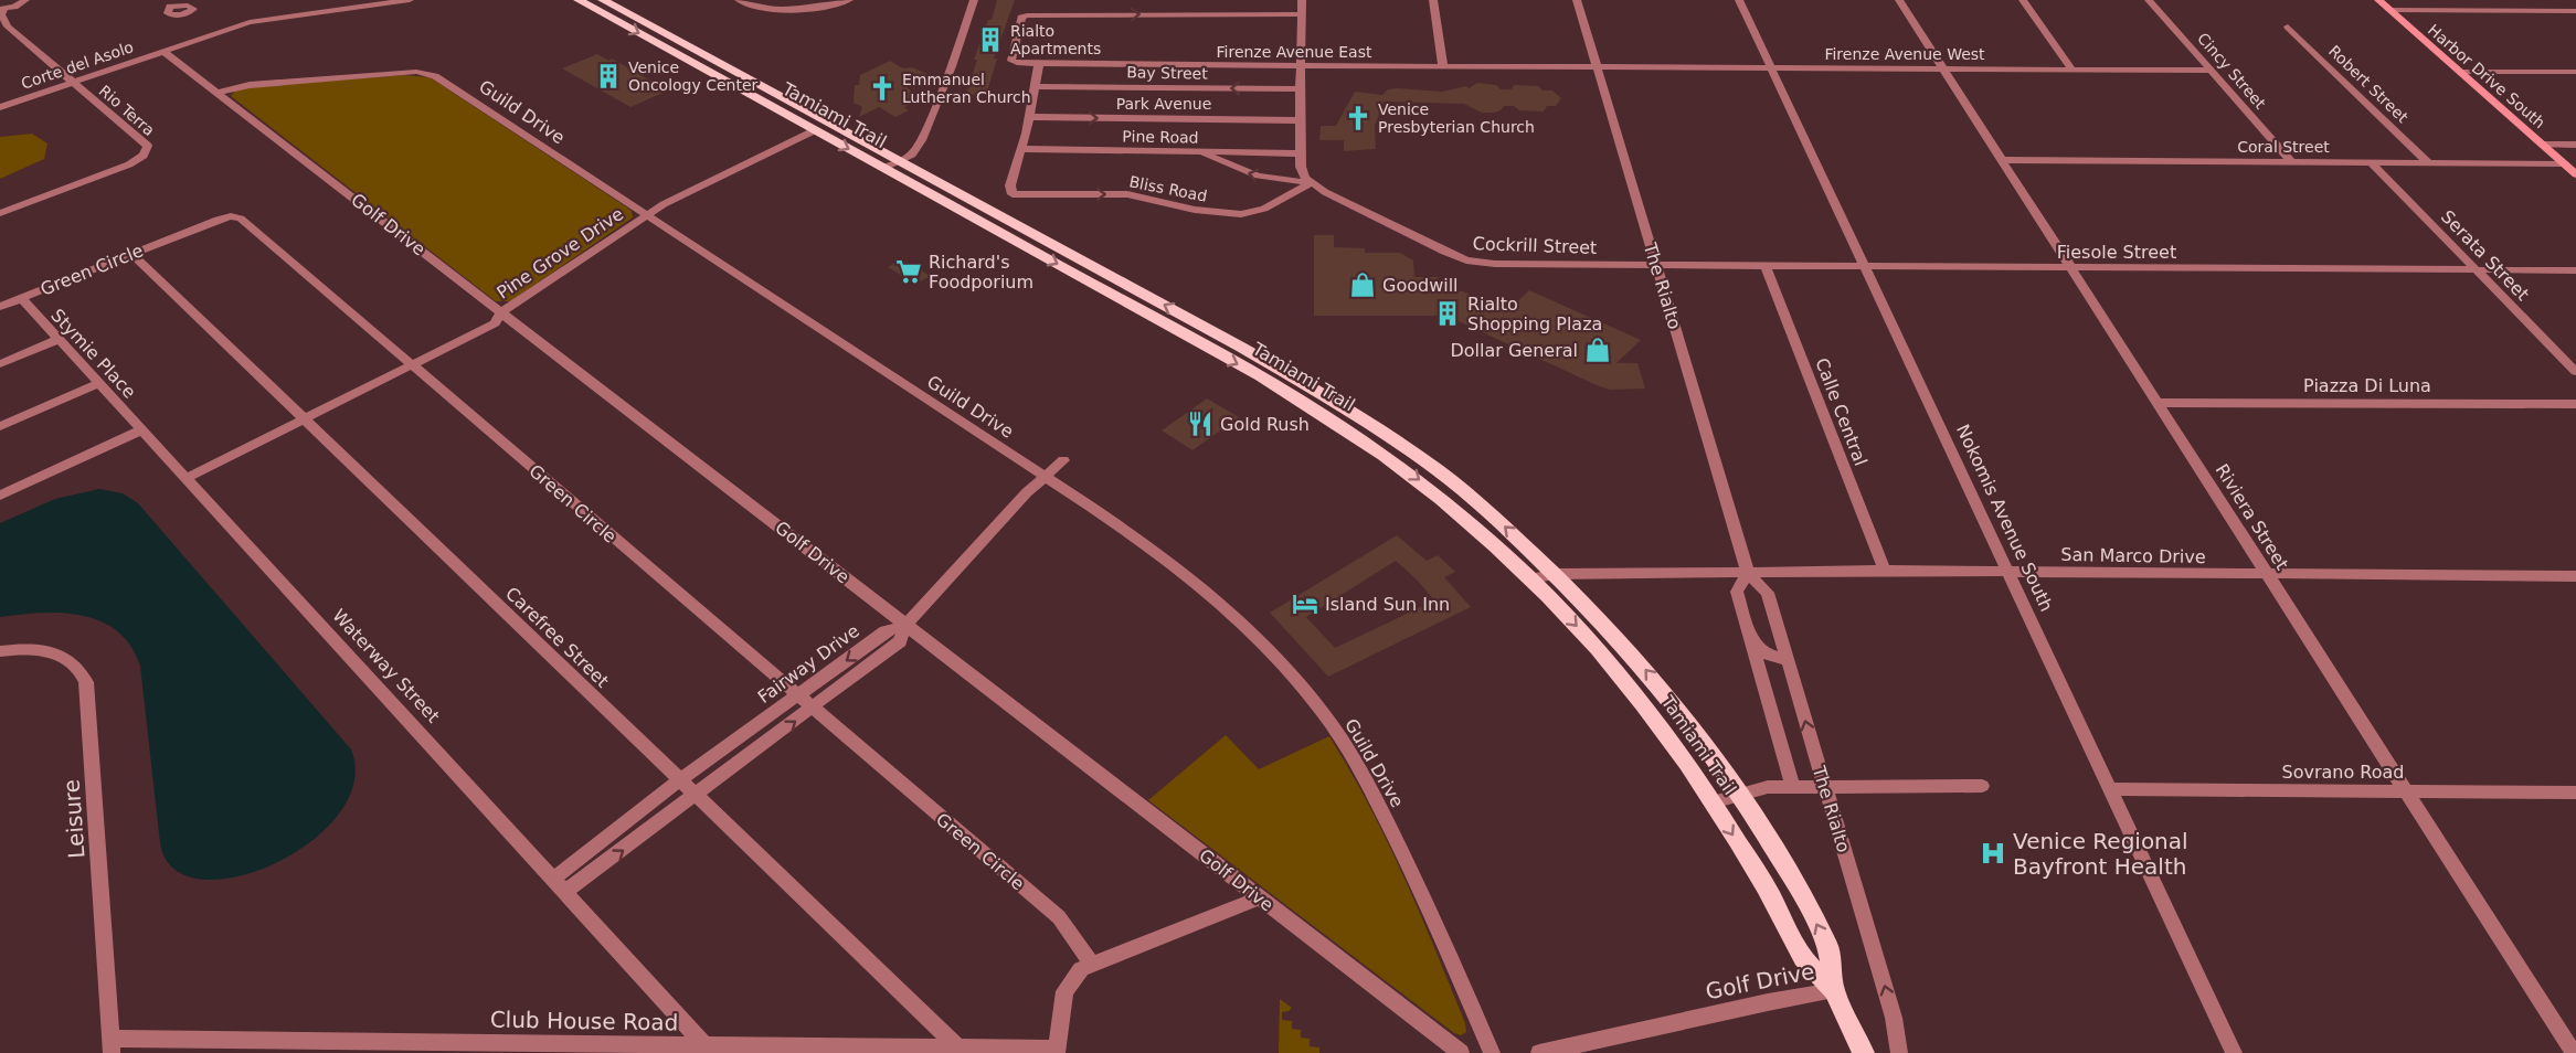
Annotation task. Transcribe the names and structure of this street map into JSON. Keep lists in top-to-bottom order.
{
  "streets": {
    "main road": ["Tamiami Trail"],
    "street": [
      "Firenze Avenue East",
      "Firenze Avenue West",
      "Corte del Asolo",
      "Cincy Street",
      "Bay Street",
      "Harbor Drive South",
      "Robert Street",
      "Park Avenue",
      "Rio Terra",
      "Guild Drive",
      "Pine Road",
      "Coral Street",
      "Bliss Road",
      "Golf Drive",
      "Cockrill Street",
      "Fiesole Street",
      "Pine Grove Drive",
      "Serata Street",
      "Green Circle",
      "The Rialto",
      "Stymie Place",
      "Piazza Di Luna",
      "Calle Central",
      "Riviera Street",
      "Nokomis Avenue South",
      "San Marco Drive",
      "Carefree Street",
      "Fairway Drive",
      "Waterway Street",
      "Sovrano Road",
      "Leisure",
      "Club House Road"
    ]
  },
  "crossings": [
    ["Firenze Avenue East", "Firenze Avenue West"],
    ["Firenze Avenue East", "The Rialto"],
    ["Firenze Avenue West", "Cincy Street"],
    ["Firenze Avenue West", "The Rialto"],
    ["Firenze Avenue West", "Riviera Street"],
    ["Firenze Avenue West", "Nokomis Avenue South"],
    ["Corte del Asolo", "Rio Terra"],
    ["Corte del Asolo", "Golf Drive"],
    ["Cincy Street", "Coral Street"],
    ["Harbor Drive South", "Coral Street"],
    ["Robert Street", "Coral Street"],
    ["Guild Drive", "Golf Drive"],
    ["Guild Drive", "Pine Grove Drive"],
    ["Guild Drive", "Fairway Drive"],
    ["Tamiami Trail", "Golf Drive"],
    ["Tamiami Trail", "Pine Grove Drive"],
    ["Tamiami Trail", "San Marco Drive"],
    ["Pine Road", "Bliss Road"],
    ["Pine Road", "Cockrill Street"],
    ["Coral Street", "Serata Street"],
    ["Coral Street", "Riviera Street"],
    ["Bliss Road", "Cockrill Street"],
    ["Golf Drive", "Pine Grove Drive"],
    ["Golf Drive", "Fairway Drive"],
    ["Cockrill Street", "Fiesole Street"],
    ["Cockrill Street", "The Rialto"],
    ["Fiesole Street", "Serata Street"],
    ["Fiesole Street", "The Rialto"],
    ["Fiesole Street", "Calle Central"],
    ["Fiesole Street", "Riviera Street"],
    ["Fiesole Street", "Nokomis Avenue South"],
    ["Pine Grove Drive", "Green Circle"],
    ["Pine Grove Drive", "Carefree Street"],
    ["Pine Grove Drive", "Waterway Street"],
    ["Green Circle", "Stymie Place"],
    ["Green Circle", "Carefree Street"],
    ["Green Circle", "Fairway Drive"],
    ["The Rialto", "San Marco Drive"],
    ["Stymie Place", "Waterway Street"],
    ["Piazza Di Luna", "Riviera Street"],
    ["Calle Central", "San Marco Drive"],
    ["Riviera Street", "San Marco Drive"],
    ["Riviera Street", "Sovrano Road"],
    ["Nokomis Avenue South", "San Marco Drive"],
    ["Nokomis Avenue South", "Sovrano Road"],
    ["Carefree Street", "Fairway Drive"],
    ["Carefree Street", "Club House Road"],
    ["Fairway Drive", "Waterway Street"],
    ["Waterway Street", "Club House Road"],
    ["Leisure", "Club House Road"]
  ],
  "one_way": ["Bay Street", "Park Avenue", "Bliss Road"],
  "places": {
    "building": ["Rialto Apartments", "Venice Oncology Center", "Rialto Shopping Plaza"],
    "church": ["Emmanuel Lutheran Church", "Venice Presbyterian Church"],
    "supermarket": ["Richard's Foodporium"],
    "shop": ["Goodwill", "Dollar General"],
    "restaurant": ["Gold Rush"],
    "hotel": ["Island Sun Inn"],
    "hospital": ["Venice Regional Bayfront Health"]
  }
}
